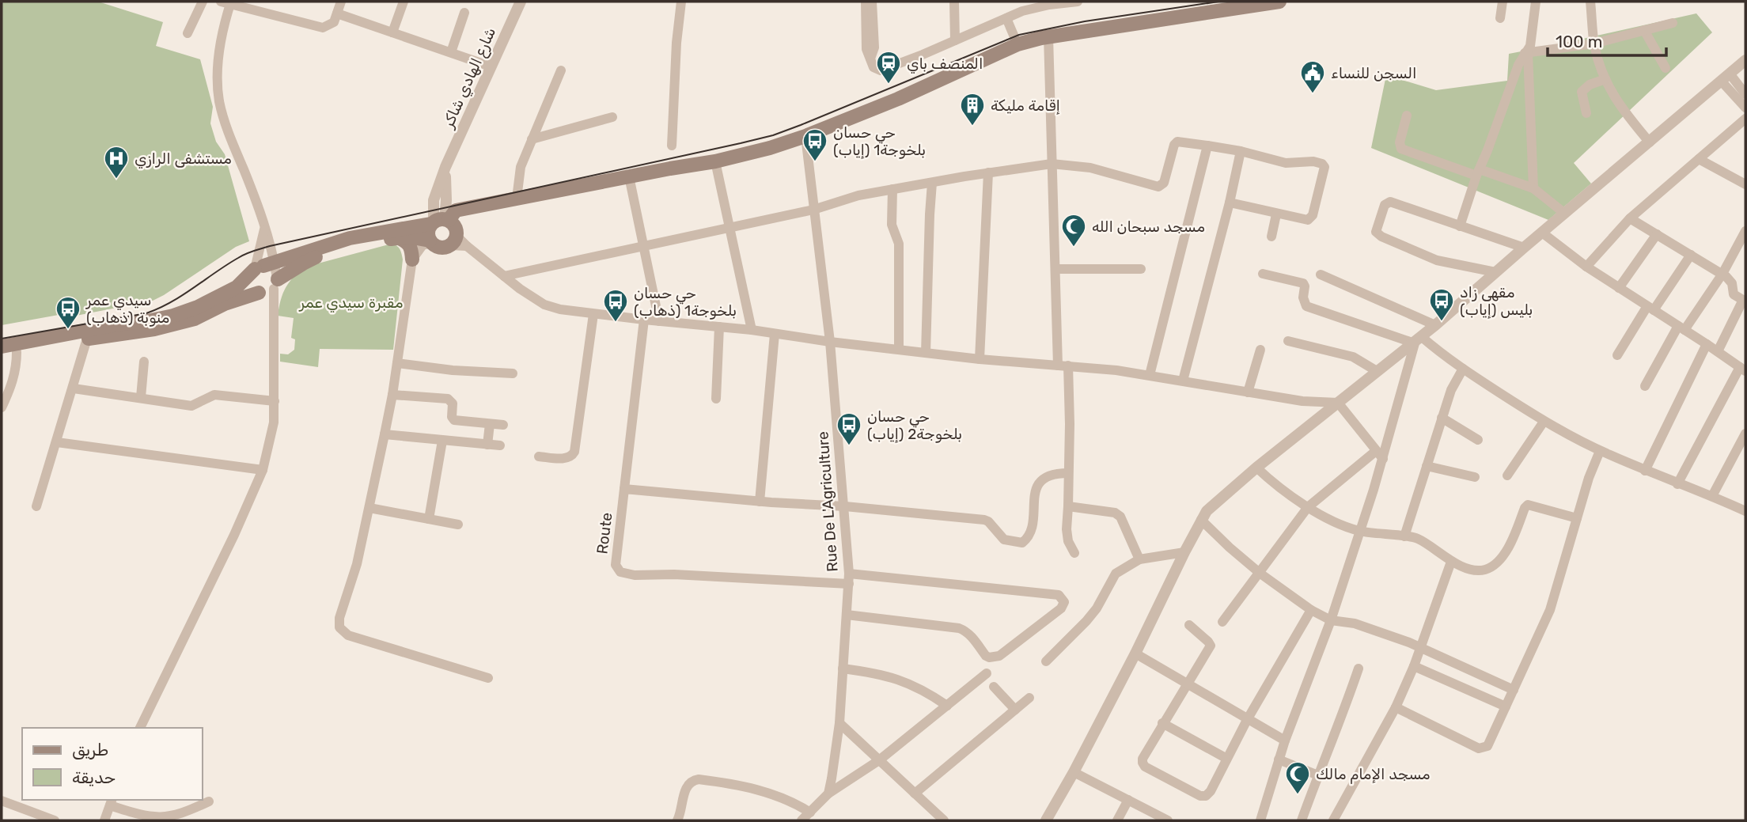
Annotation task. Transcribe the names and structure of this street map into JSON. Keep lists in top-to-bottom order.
{
  "streets": {
    "street": ["شارع الهادي شاكر", "Rue De L'Agriculture", "Route"]
  },
  "crossings": [
    ["Rue De L'Agriculture", "Route"]
  ],
  "parks": ["مقبرة سيدي عمر"],
  "places": {
    "station": ["المنصف باي"],
    "public building": ["السجن للنساء"],
    "building": ["إقامة مليكة"],
    "bus stop": [
      "حي حسان بلخوجة1 (إياب)",
      "مقهى زاد بليس (إياب)",
      "حي حسان بلخوجة1 (ذهاب)",
      "سيدي عمر منوبة (ذهاب)",
      "حي حسان بلخوجة2 (إياب)"
    ],
    "hospital": ["مستشفى الرازي"],
    "mosque": ["مسجد سبحان الله", "مسجد الإمام مالك"]
  },
  "legend": ["طريق", "حديقة"],
  "scale_bar": "100 m"
}
